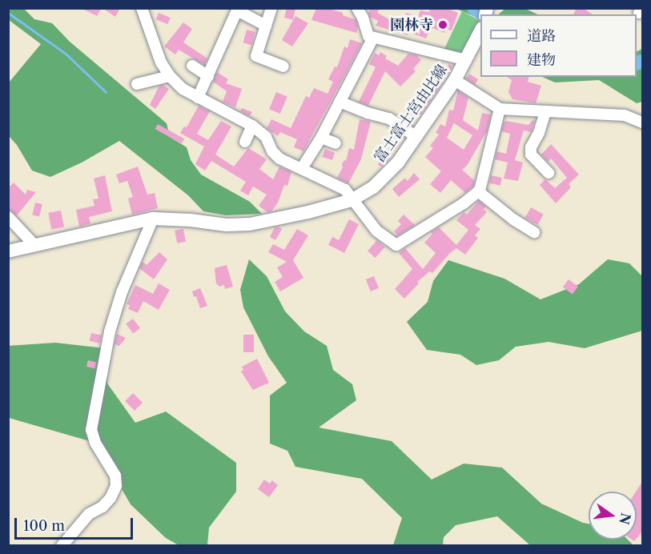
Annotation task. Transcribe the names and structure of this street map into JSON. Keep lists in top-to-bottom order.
{
  "streets": {
    "main road": ["富士富士宮由比線"]
  },
  "places": ["園林寺"],
  "legend": ["道路", "建物"],
  "scale_bar": "100 m",
  "north": "right"
}
